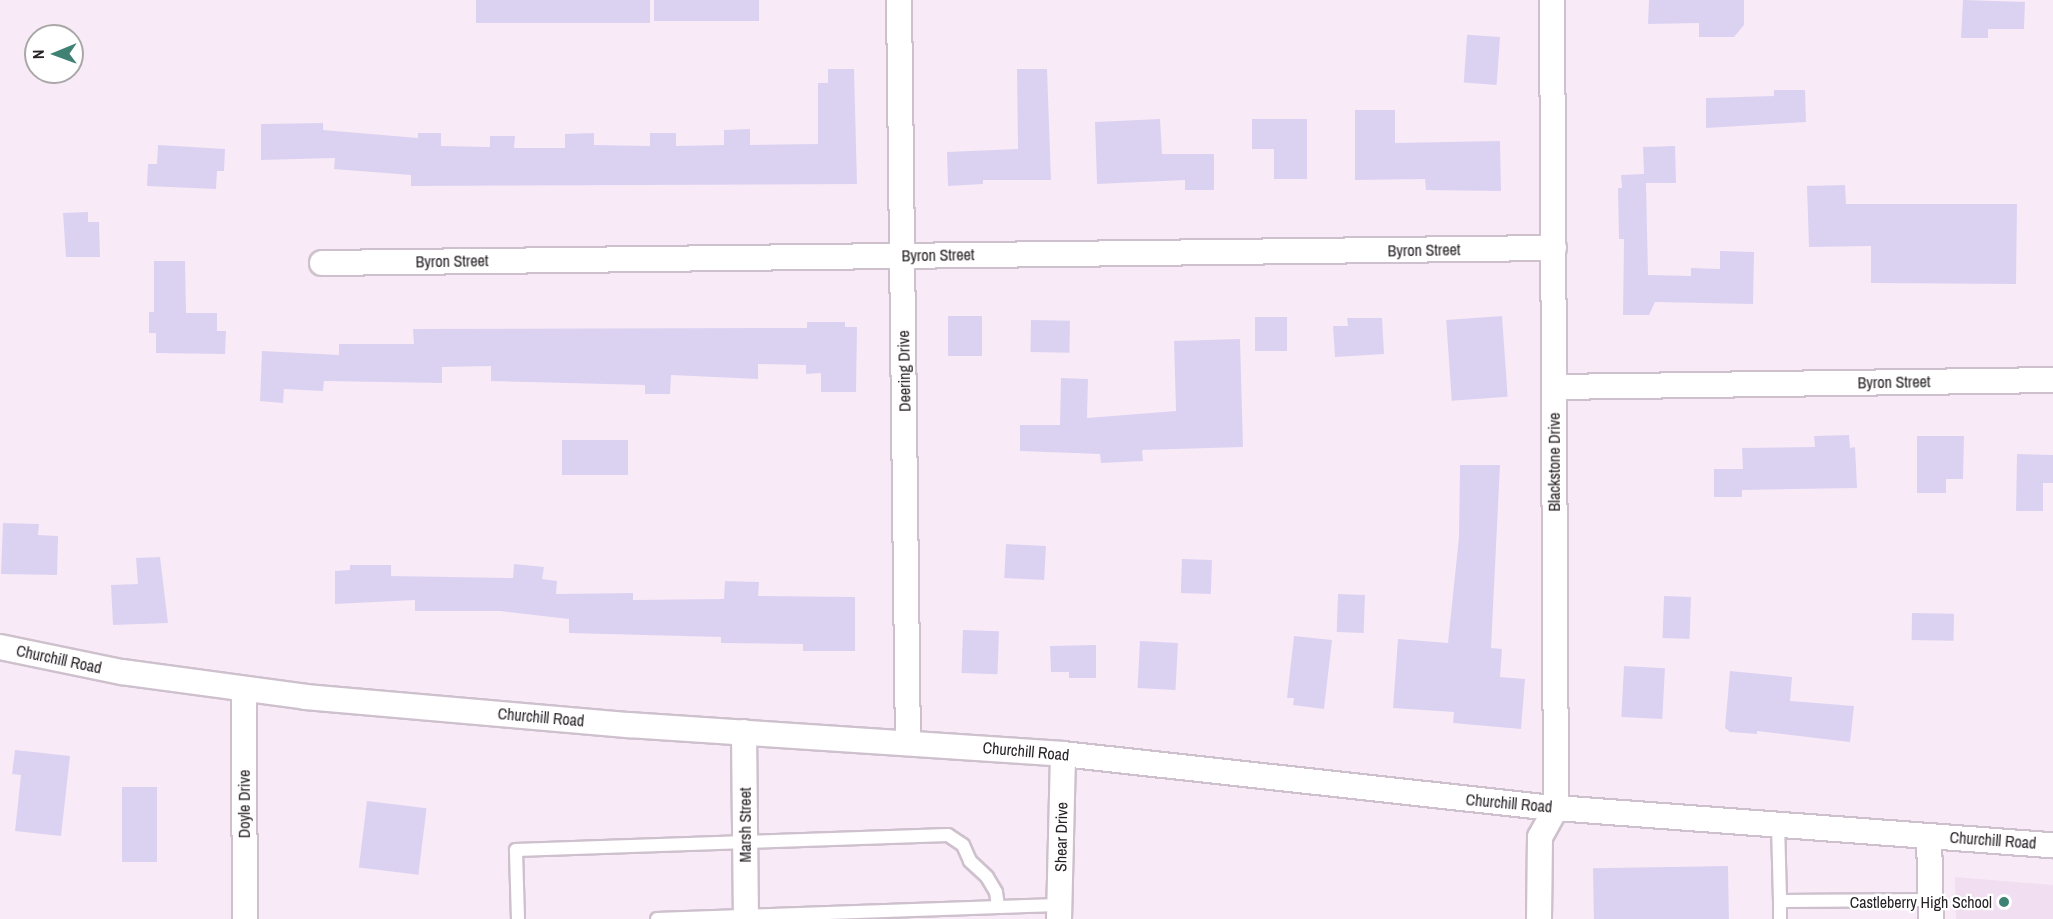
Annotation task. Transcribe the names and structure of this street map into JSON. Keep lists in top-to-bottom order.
{
  "streets": {
    "street": [
      "Byron Street",
      "Deering Drive",
      "Blackstone Drive",
      "Churchill Road",
      "Doyle Drive",
      "Marsh Street",
      "Shear Drive"
    ]
  },
  "crossings": [
    ["Byron Street", "Deering Drive"],
    ["Byron Street", "Blackstone Drive"],
    ["Deering Drive", "Churchill Road"],
    ["Blackstone Drive", "Churchill Road"],
    ["Churchill Road", "Doyle Drive"],
    ["Churchill Road", "Marsh Street"],
    ["Churchill Road", "Shear Drive"]
  ],
  "places": ["Castleberry High School"],
  "north": "left"
}
